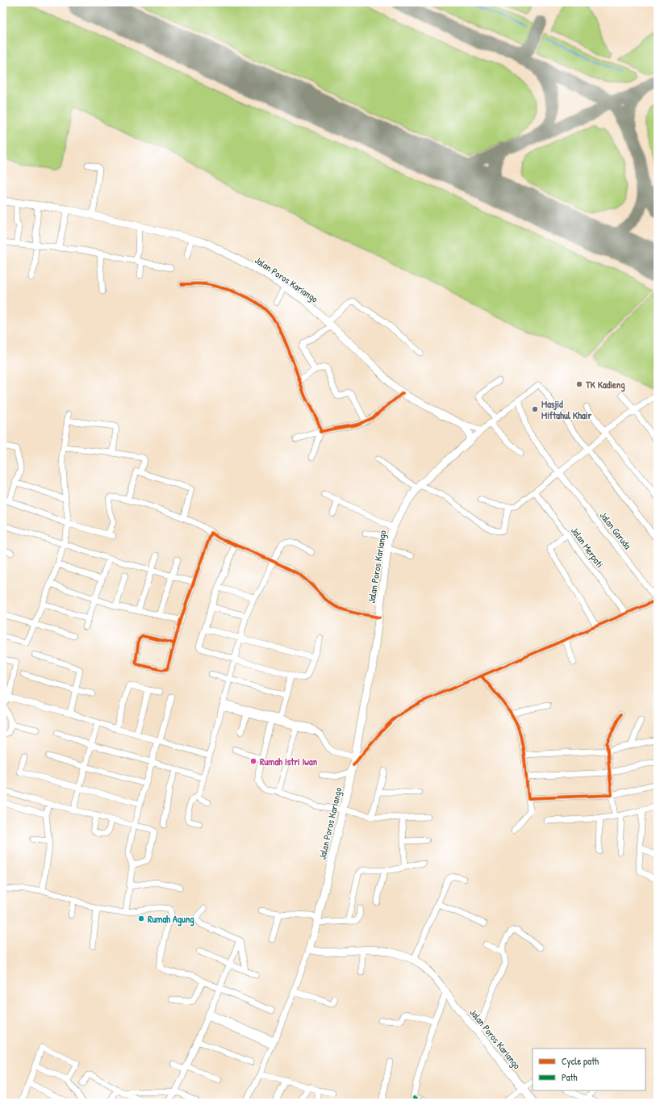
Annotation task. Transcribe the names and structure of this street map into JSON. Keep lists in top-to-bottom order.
{
  "streets": {
    "main road": ["Jalan Poros Kariango"],
    "street": ["Jalan Garuda", "Jalan Merpati"]
  },
  "places": [
    "TK Kadieng",
    "Masjid Miftahul Khair",
    "Rumah Istri Iwan",
    "Rumah Agung"
  ],
  "legend": ["Cycle path", "Path"]
}
